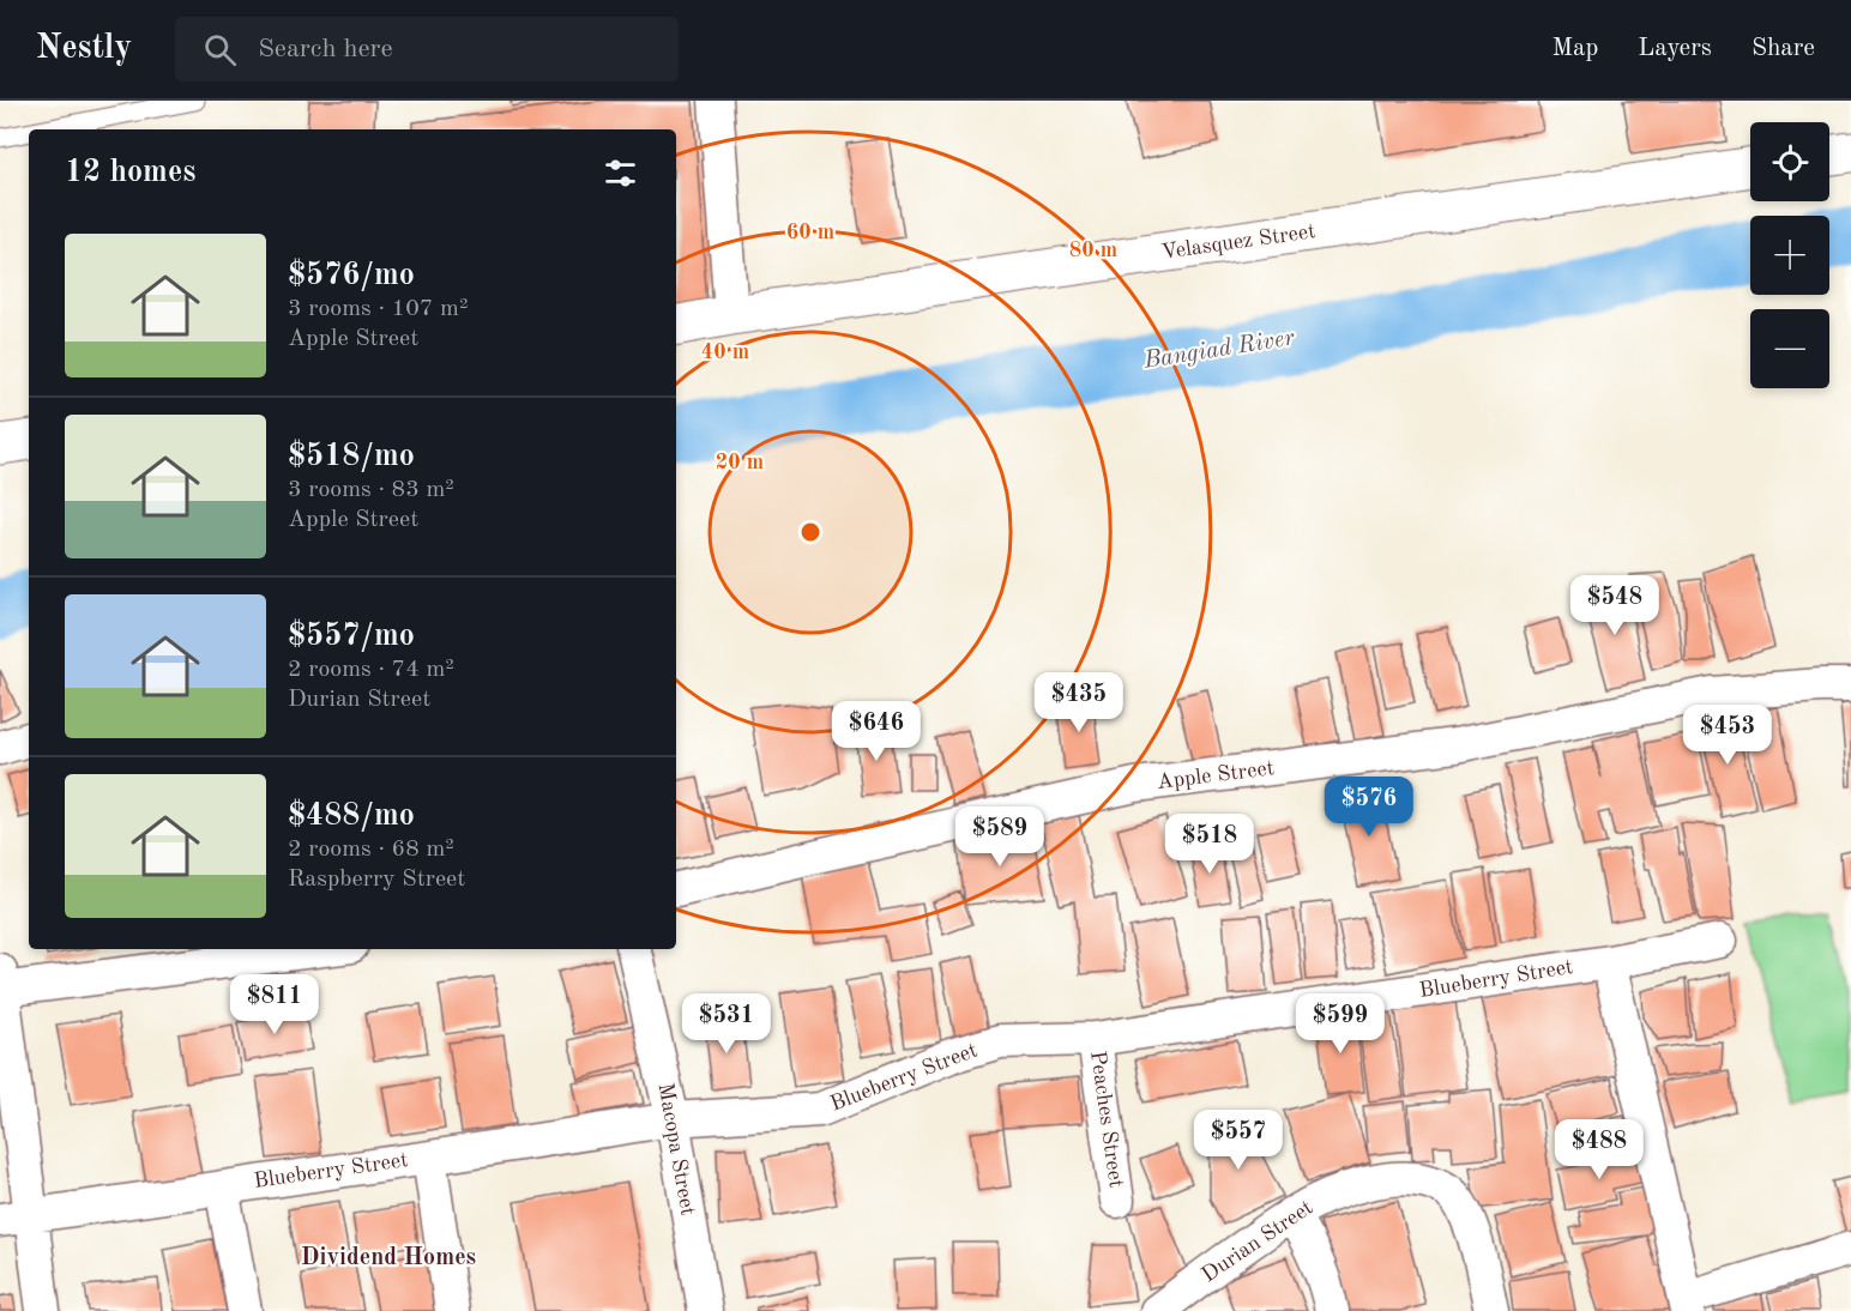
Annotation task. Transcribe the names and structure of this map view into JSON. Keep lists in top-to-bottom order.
{
  "streets": {
    "main road": ["Velasquez Street"],
    "street": [
      "Apple Street",
      "Blueberry Street",
      "Peaches Street",
      "Macopa Street",
      "Durian Street"
    ]
  },
  "crossings": [
    ["Blueberry Street", "Peaches Street"],
    ["Blueberry Street", "Macopa Street"]
  ],
  "districts": ["Dividend Homes"],
  "water": ["Bangiad River"],
  "page": {
    "header": "Nestly",
    "search": "Search here",
    "nav": ["Map", "Layers", "Share"],
    "map_buttons": ["+", "−"],
    "heading": "12 homes",
    "list": [
      {
        "name": "$576/mo",
        "note": "3 rooms · 107 m² · Apple Street"
      },
      {
        "name": "$518/mo",
        "note": "3 rooms · 83 m² · Apple Street"
      },
      {
        "name": "$557/mo",
        "note": "2 rooms · 74 m² · Durian Street"
      },
      {
        "name": "$488/mo",
        "note": "2 rooms · 68 m² · Raspberry Street"
      }
    ],
    "price": [
      "$548",
      "$435",
      "$646",
      "$453",
      "$576",
      "$589",
      "$518",
      "$811",
      "$531",
      "$599",
      "$557",
      "$488"
    ]
  },
  "rings": [
    "60 m",
    "80 m",
    "40 m",
    "20 m"
  ]
}
